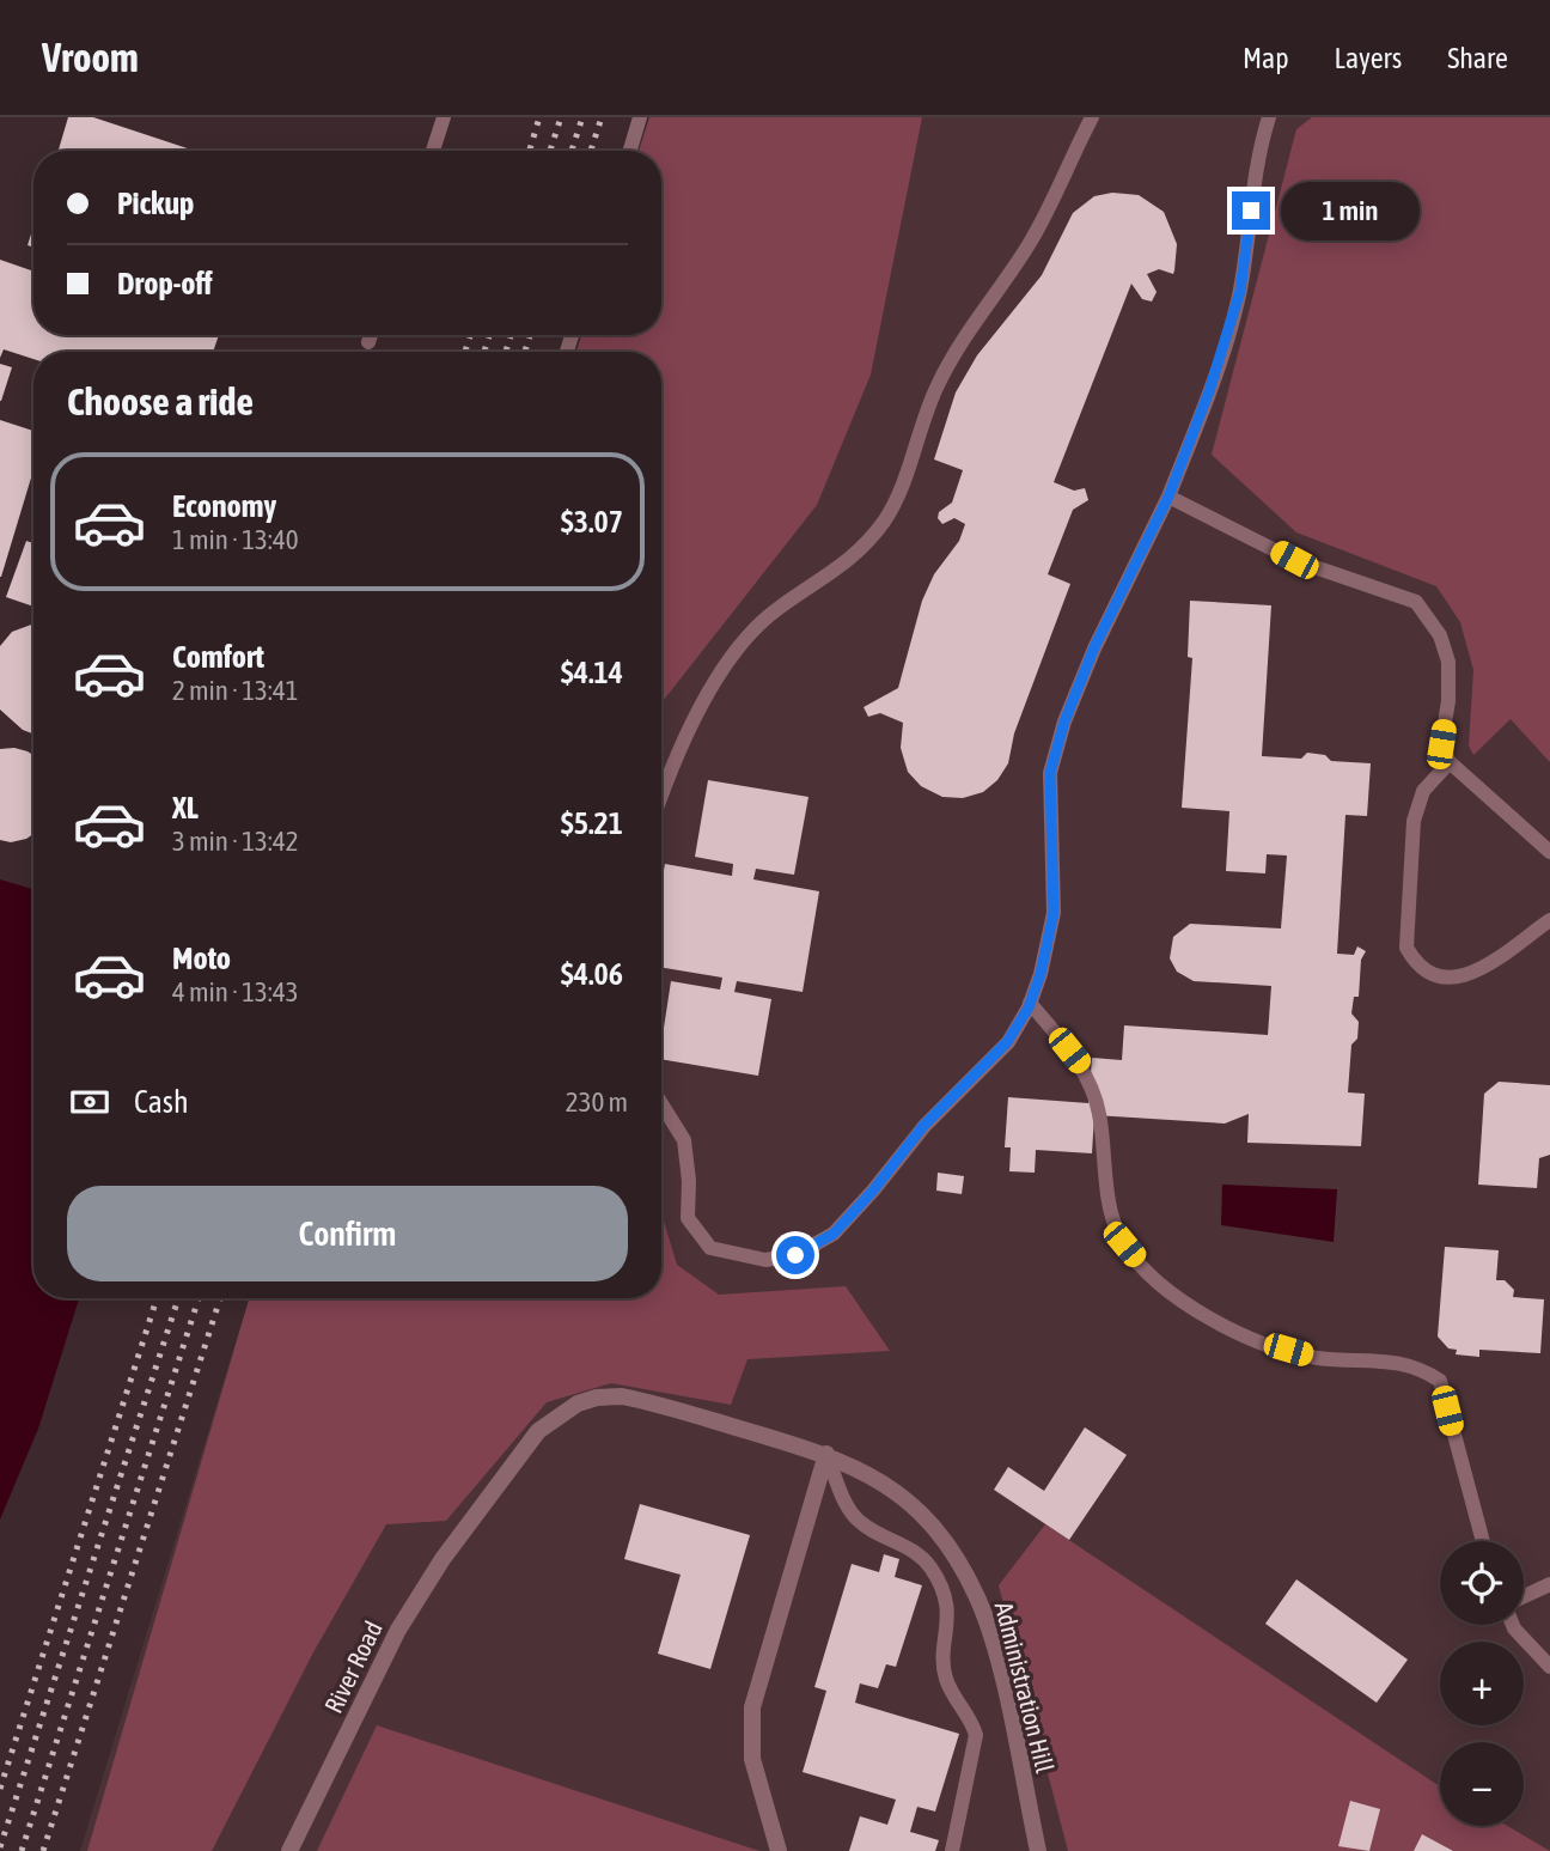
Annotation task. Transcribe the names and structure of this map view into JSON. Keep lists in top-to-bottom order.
{
  "streets": {
    "street": ["River Road", "Administration Hill"]
  },
  "crossings": [
    ["River Road", "Administration Hill"]
  ],
  "page": {
    "header": "Vroom",
    "nav": ["Map", "Layers", "Share"],
    "banner": ["Pickup", "Drop-off"],
    "bubble": "1 min",
    "heading": "Choose a ride",
    "list": [
      {
        "name": "Economy",
        "note": "1 min · 13:40",
        "value": "$3.07"
      },
      {
        "name": "Comfort",
        "note": "2 min · 13:41",
        "value": "$4.14"
      },
      {
        "name": "XL",
        "note": "3 min · 13:42",
        "value": "$5.21"
      },
      {
        "name": "Moto",
        "note": "4 min · 13:43",
        "value": "$4.06"
      }
    ],
    "pay": ["Cash", "230 m"],
    "buttons": "Confirm",
    "map_buttons": ["+", "−"]
  }
}
